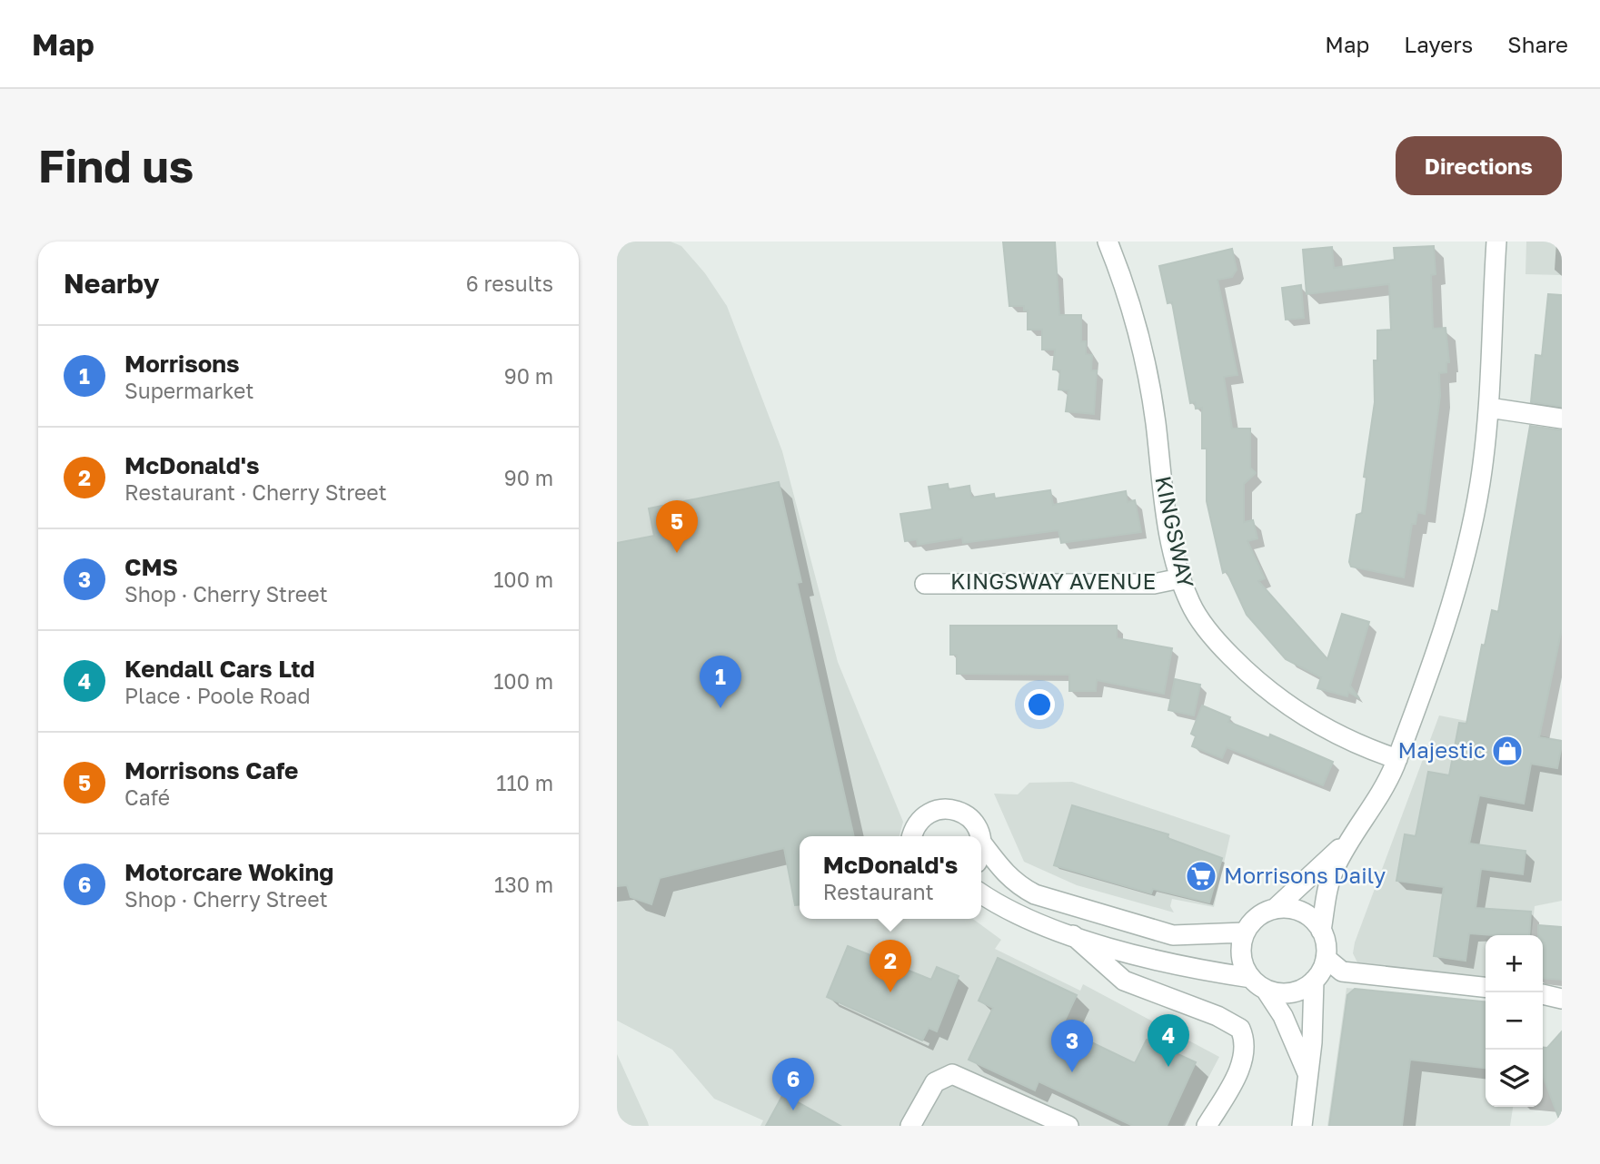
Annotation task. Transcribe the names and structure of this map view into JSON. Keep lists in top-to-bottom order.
{
  "streets": {
    "street": ["KINGSWAY", "KINGSWAY AVENUE"]
  },
  "crossings": [
    ["KINGSWAY", "KINGSWAY AVENUE"]
  ],
  "places": {
    "shop": ["Majestic"],
    "supermarket": ["Morrisons Daily"]
  },
  "page": {
    "header": "Map",
    "nav": ["Map", "Layers", "Share"],
    "buttons": "Directions",
    "title": "Find us",
    "heading": ["Nearby", "6 results"],
    "list": [
      {
        "mark": "1",
        "name": "Morrisons",
        "note": "Supermarket",
        "value": "90 m"
      },
      {
        "mark": "2",
        "name": "McDonald's",
        "note": "Restaurant · Cherry Street",
        "value": "90 m"
      },
      {
        "mark": "3",
        "name": "CMS",
        "note": "Shop · Cherry Street",
        "value": "100 m"
      },
      {
        "mark": "4",
        "name": "Kendall Cars Ltd",
        "note": "Place · Poole Road",
        "value": "100 m"
      },
      {
        "mark": "5",
        "name": "Morrisons Cafe",
        "note": "Café",
        "value": "110 m"
      },
      {
        "mark": "6",
        "name": "Motorcare Woking",
        "note": "Shop · Cherry Street",
        "value": "130 m"
      }
    ],
    "pins": [
      "5",
      "1",
      "2",
      "4",
      "3",
      "6"
    ],
    "popup": ["McDonald's", "Restaurant"],
    "map_buttons": ["+", "−"]
  }
}
